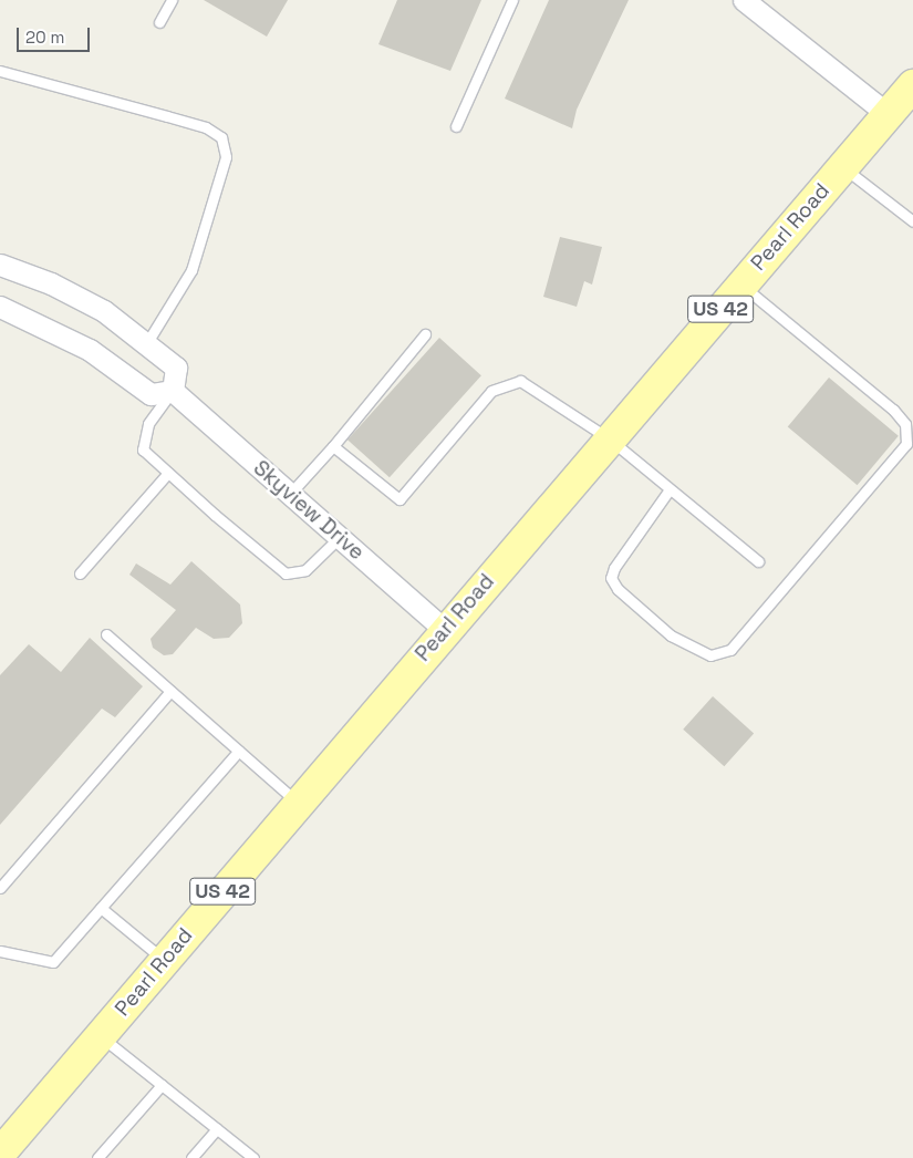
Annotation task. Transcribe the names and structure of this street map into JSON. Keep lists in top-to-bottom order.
{
  "streets": {
    "main road": ["Pearl Road", "US 42"],
    "street": ["Skyview Drive"]
  },
  "crossings": [
    ["Pearl Road", "Skyview Drive"]
  ],
  "scale_bar": "20 m"
}
